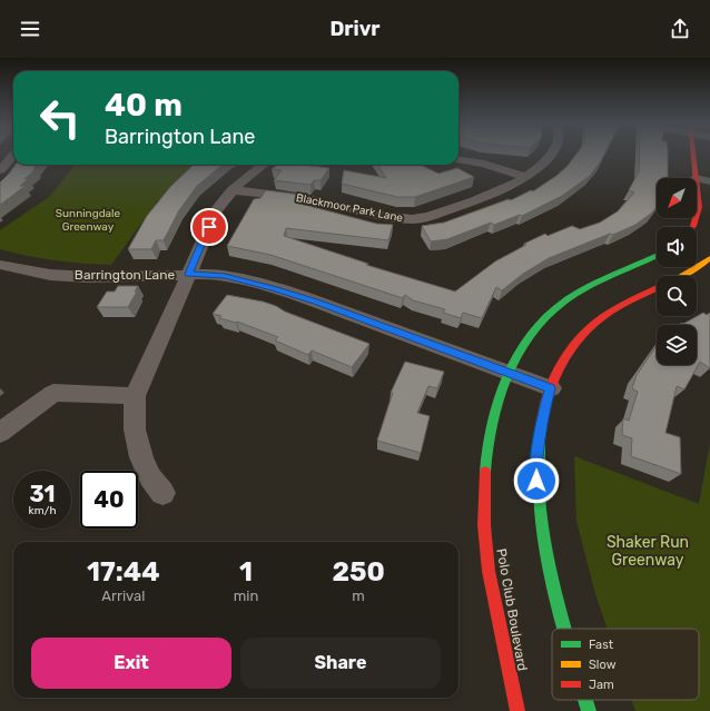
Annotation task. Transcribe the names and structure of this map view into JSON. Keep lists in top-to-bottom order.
{
  "streets": {
    "street": ["Blackmoor Park Lane", "Barrington Lane", "Polo Club Boulevard"]
  },
  "crossings": [
    ["Barrington Lane", "Polo Club Boulevard"]
  ],
  "parks": ["Sunningdale Greenway", "Shaker Run Greenway"],
  "legend": ["Fast", "Slow", "Jam"],
  "north": "bottom left",
  "page": {
    "header": "Drivr",
    "turn": ["40 m", "Barrington Lane"],
    "speed": "31 km/h",
    "limit": "40",
    "eta": [
      "17:44",
      "Arrival",
      "1",
      "min",
      "250",
      "m"
    ],
    "buttons": ["Exit", "Share"]
  }
}
